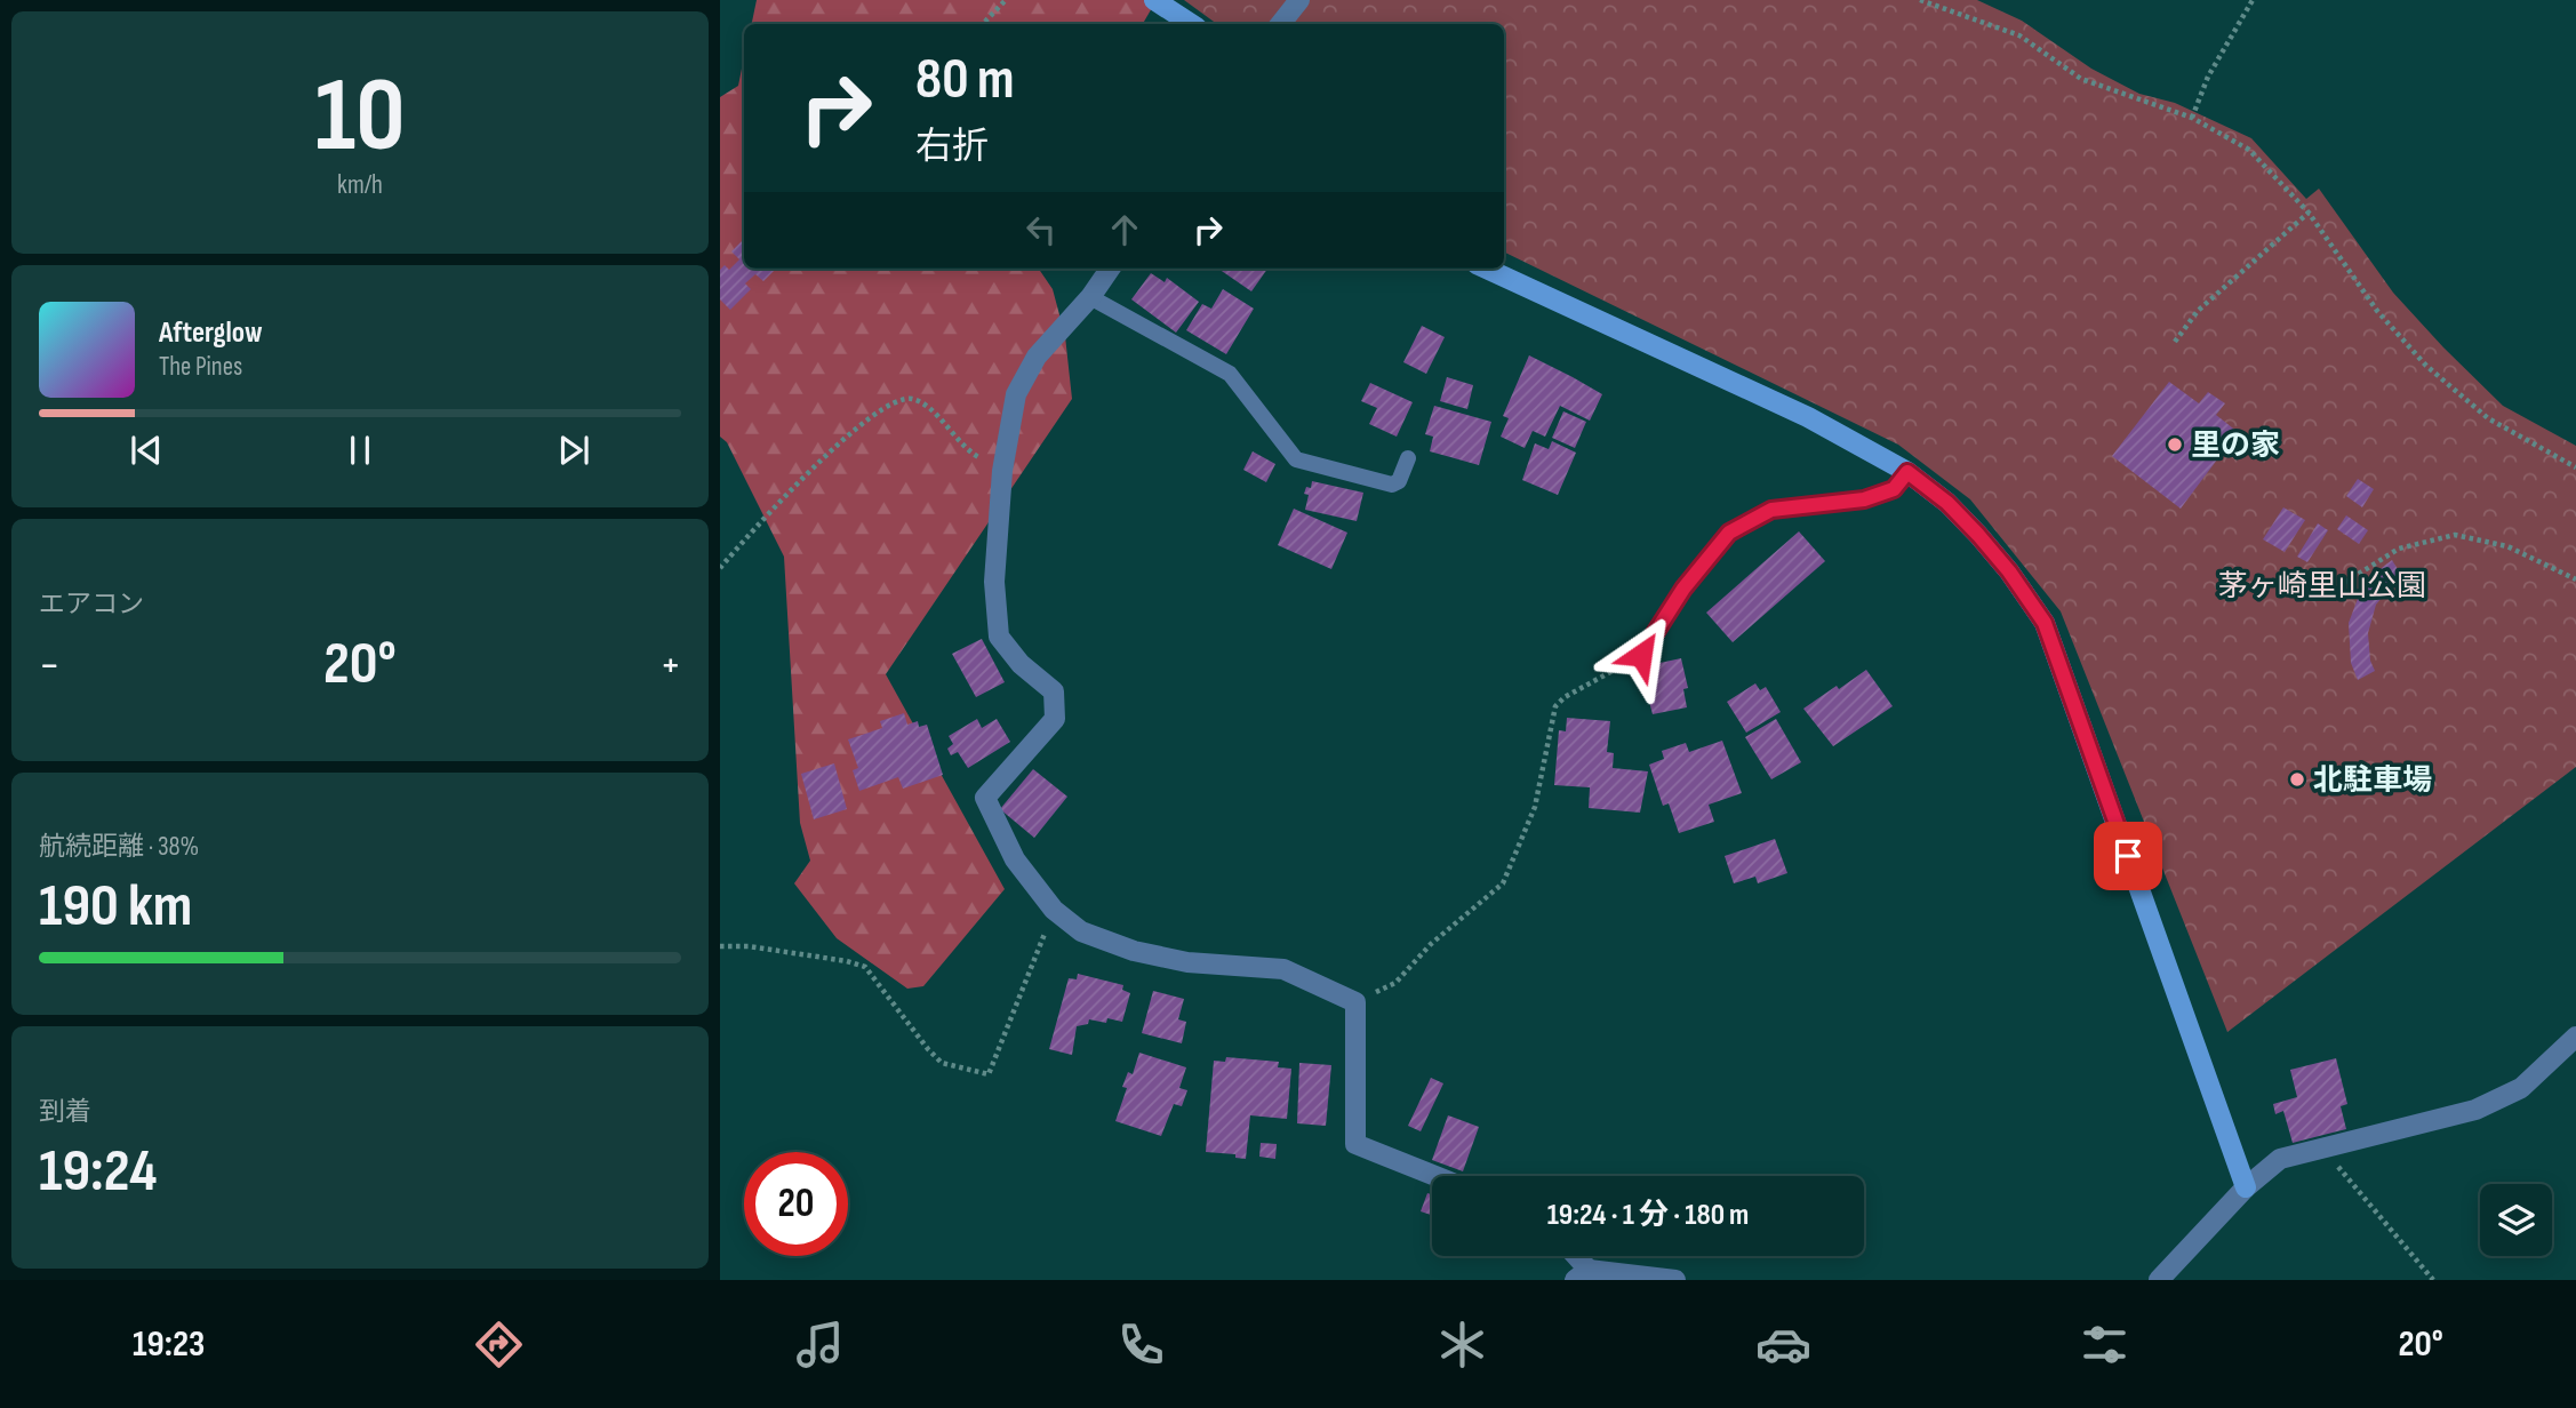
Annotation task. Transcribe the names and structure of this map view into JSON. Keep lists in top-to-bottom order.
{
  "parks": ["茅ヶ崎里山公園"],
  "places": ["里の家", "北駐車場"],
  "page": {
    "tile": [
      ["10", "km/h"],
      "エアコン",
      ["航続距離 · 38%", "190 km"],
      ["到着", "19:24"]
    ],
    "turn": ["80 m", "右折"],
    "song": ["Afterglow", "The Pines"],
    "heat": ["−", "20°", "+"],
    "limit": "20",
    "trip": "19:24 · 1 分 · 180 m",
    "tabs": ["19:23", "20°"]
  }
}
